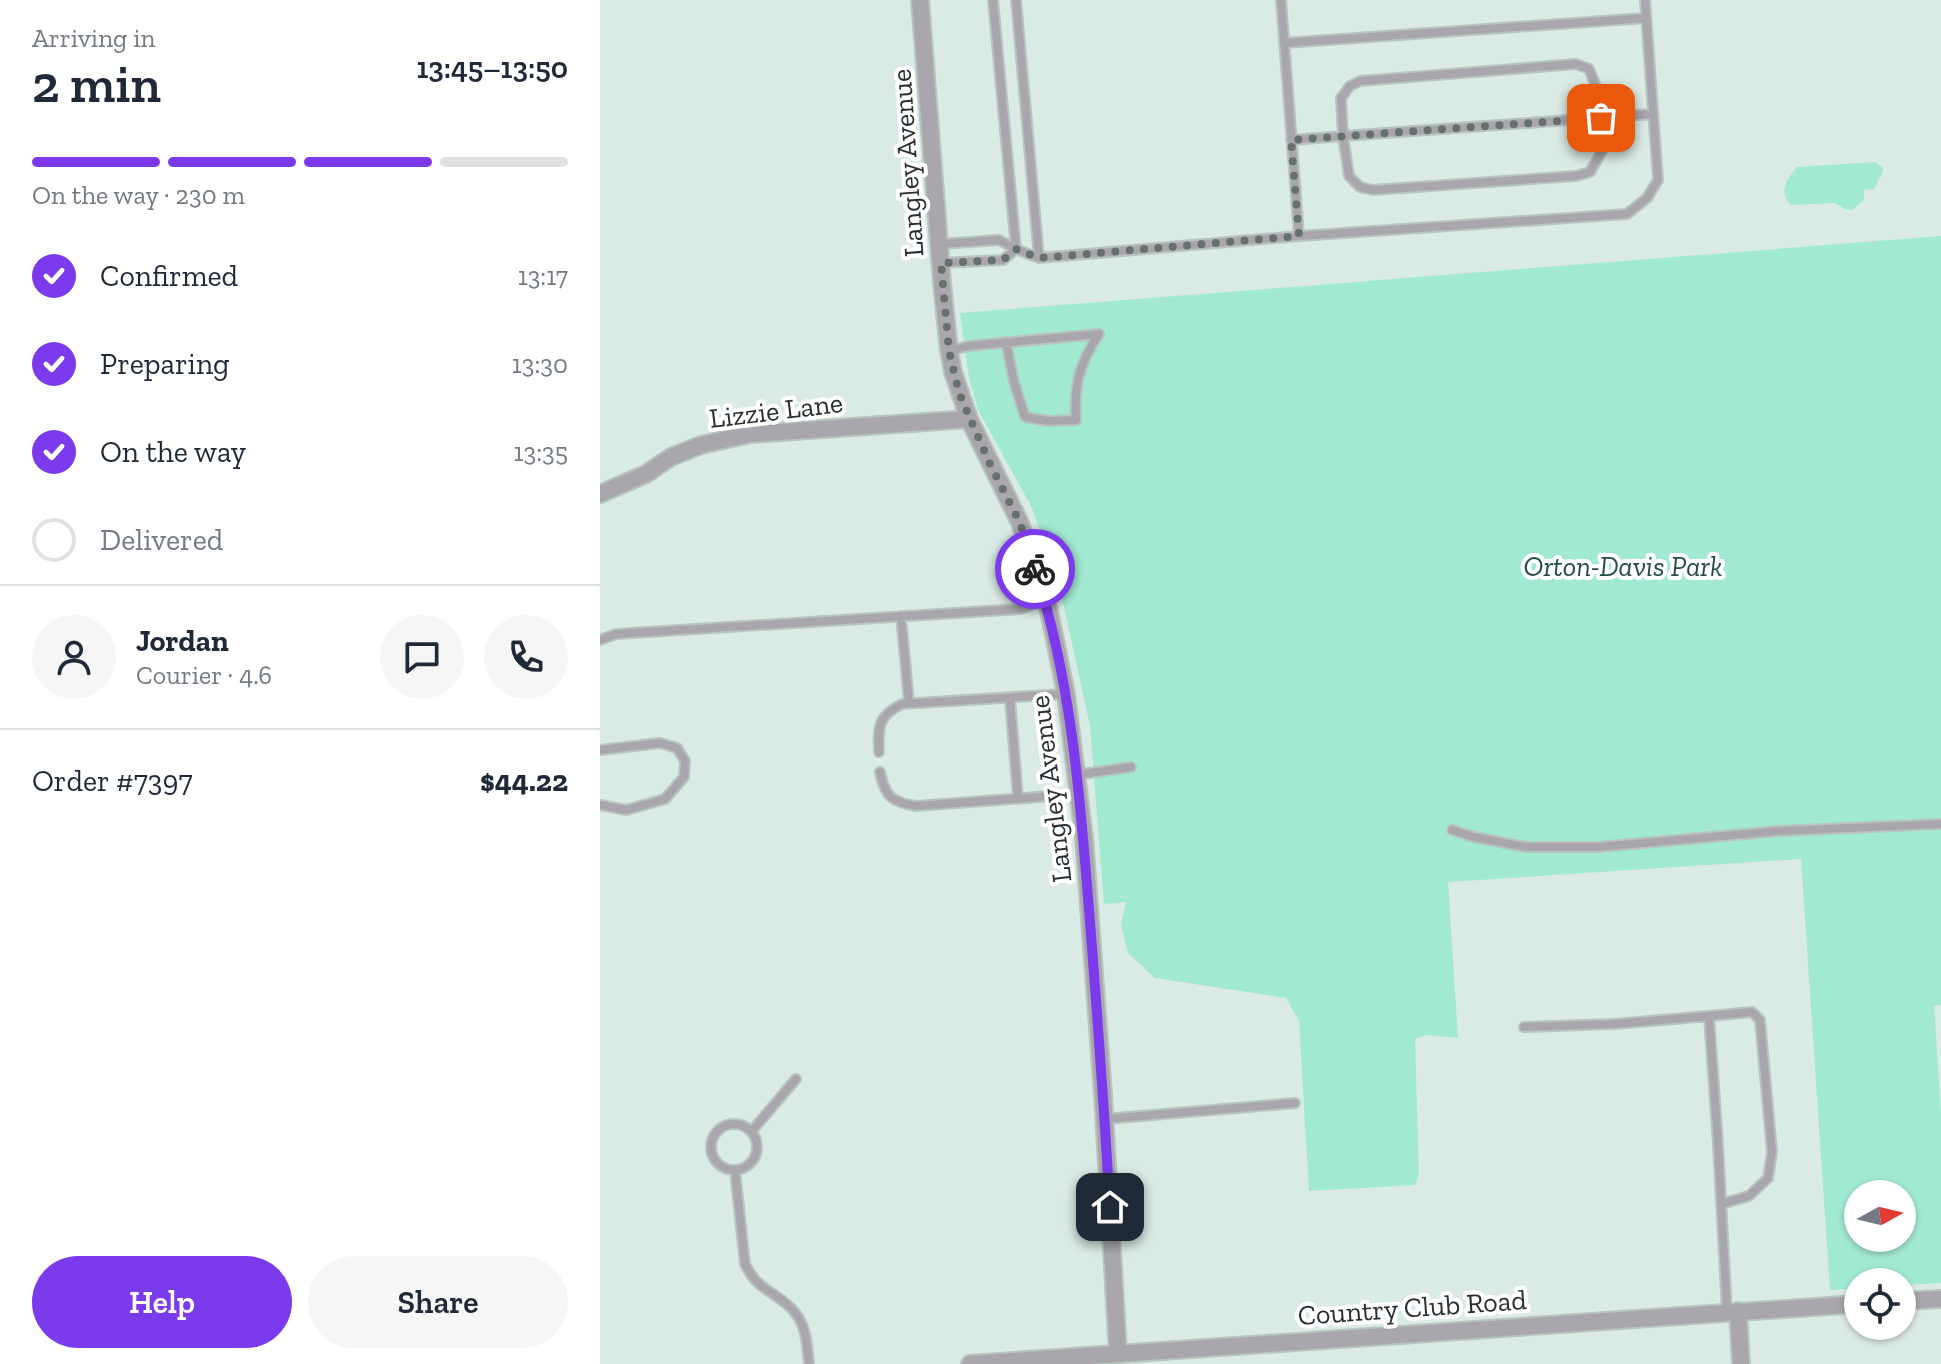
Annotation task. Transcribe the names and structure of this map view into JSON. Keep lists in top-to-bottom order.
{
  "streets": {
    "street": ["Langley Avenue", "Lizzie Lane", "Country Club Road"]
  },
  "crossings": [
    ["Langley Avenue", "Lizzie Lane"],
    ["Langley Avenue", "Country Club Road"]
  ],
  "parks": ["Orton-Davis Park"],
  "north": "right",
  "page": {
    "heading": ["2 min", "Arriving in", "13:45–13:50"],
    "panel": [
      "Jordan",
      "Courier · 4.6",
      "Order #7397",
      "$44.22"
    ],
    "bar": "On the way · 230 m",
    "list": [
      ["Confirmed", "13:17"],
      ["Preparing", "13:30"],
      ["On the way", "13:35"],
      "Delivered"
    ],
    "buttons": ["Help", "Share"]
  }
}
